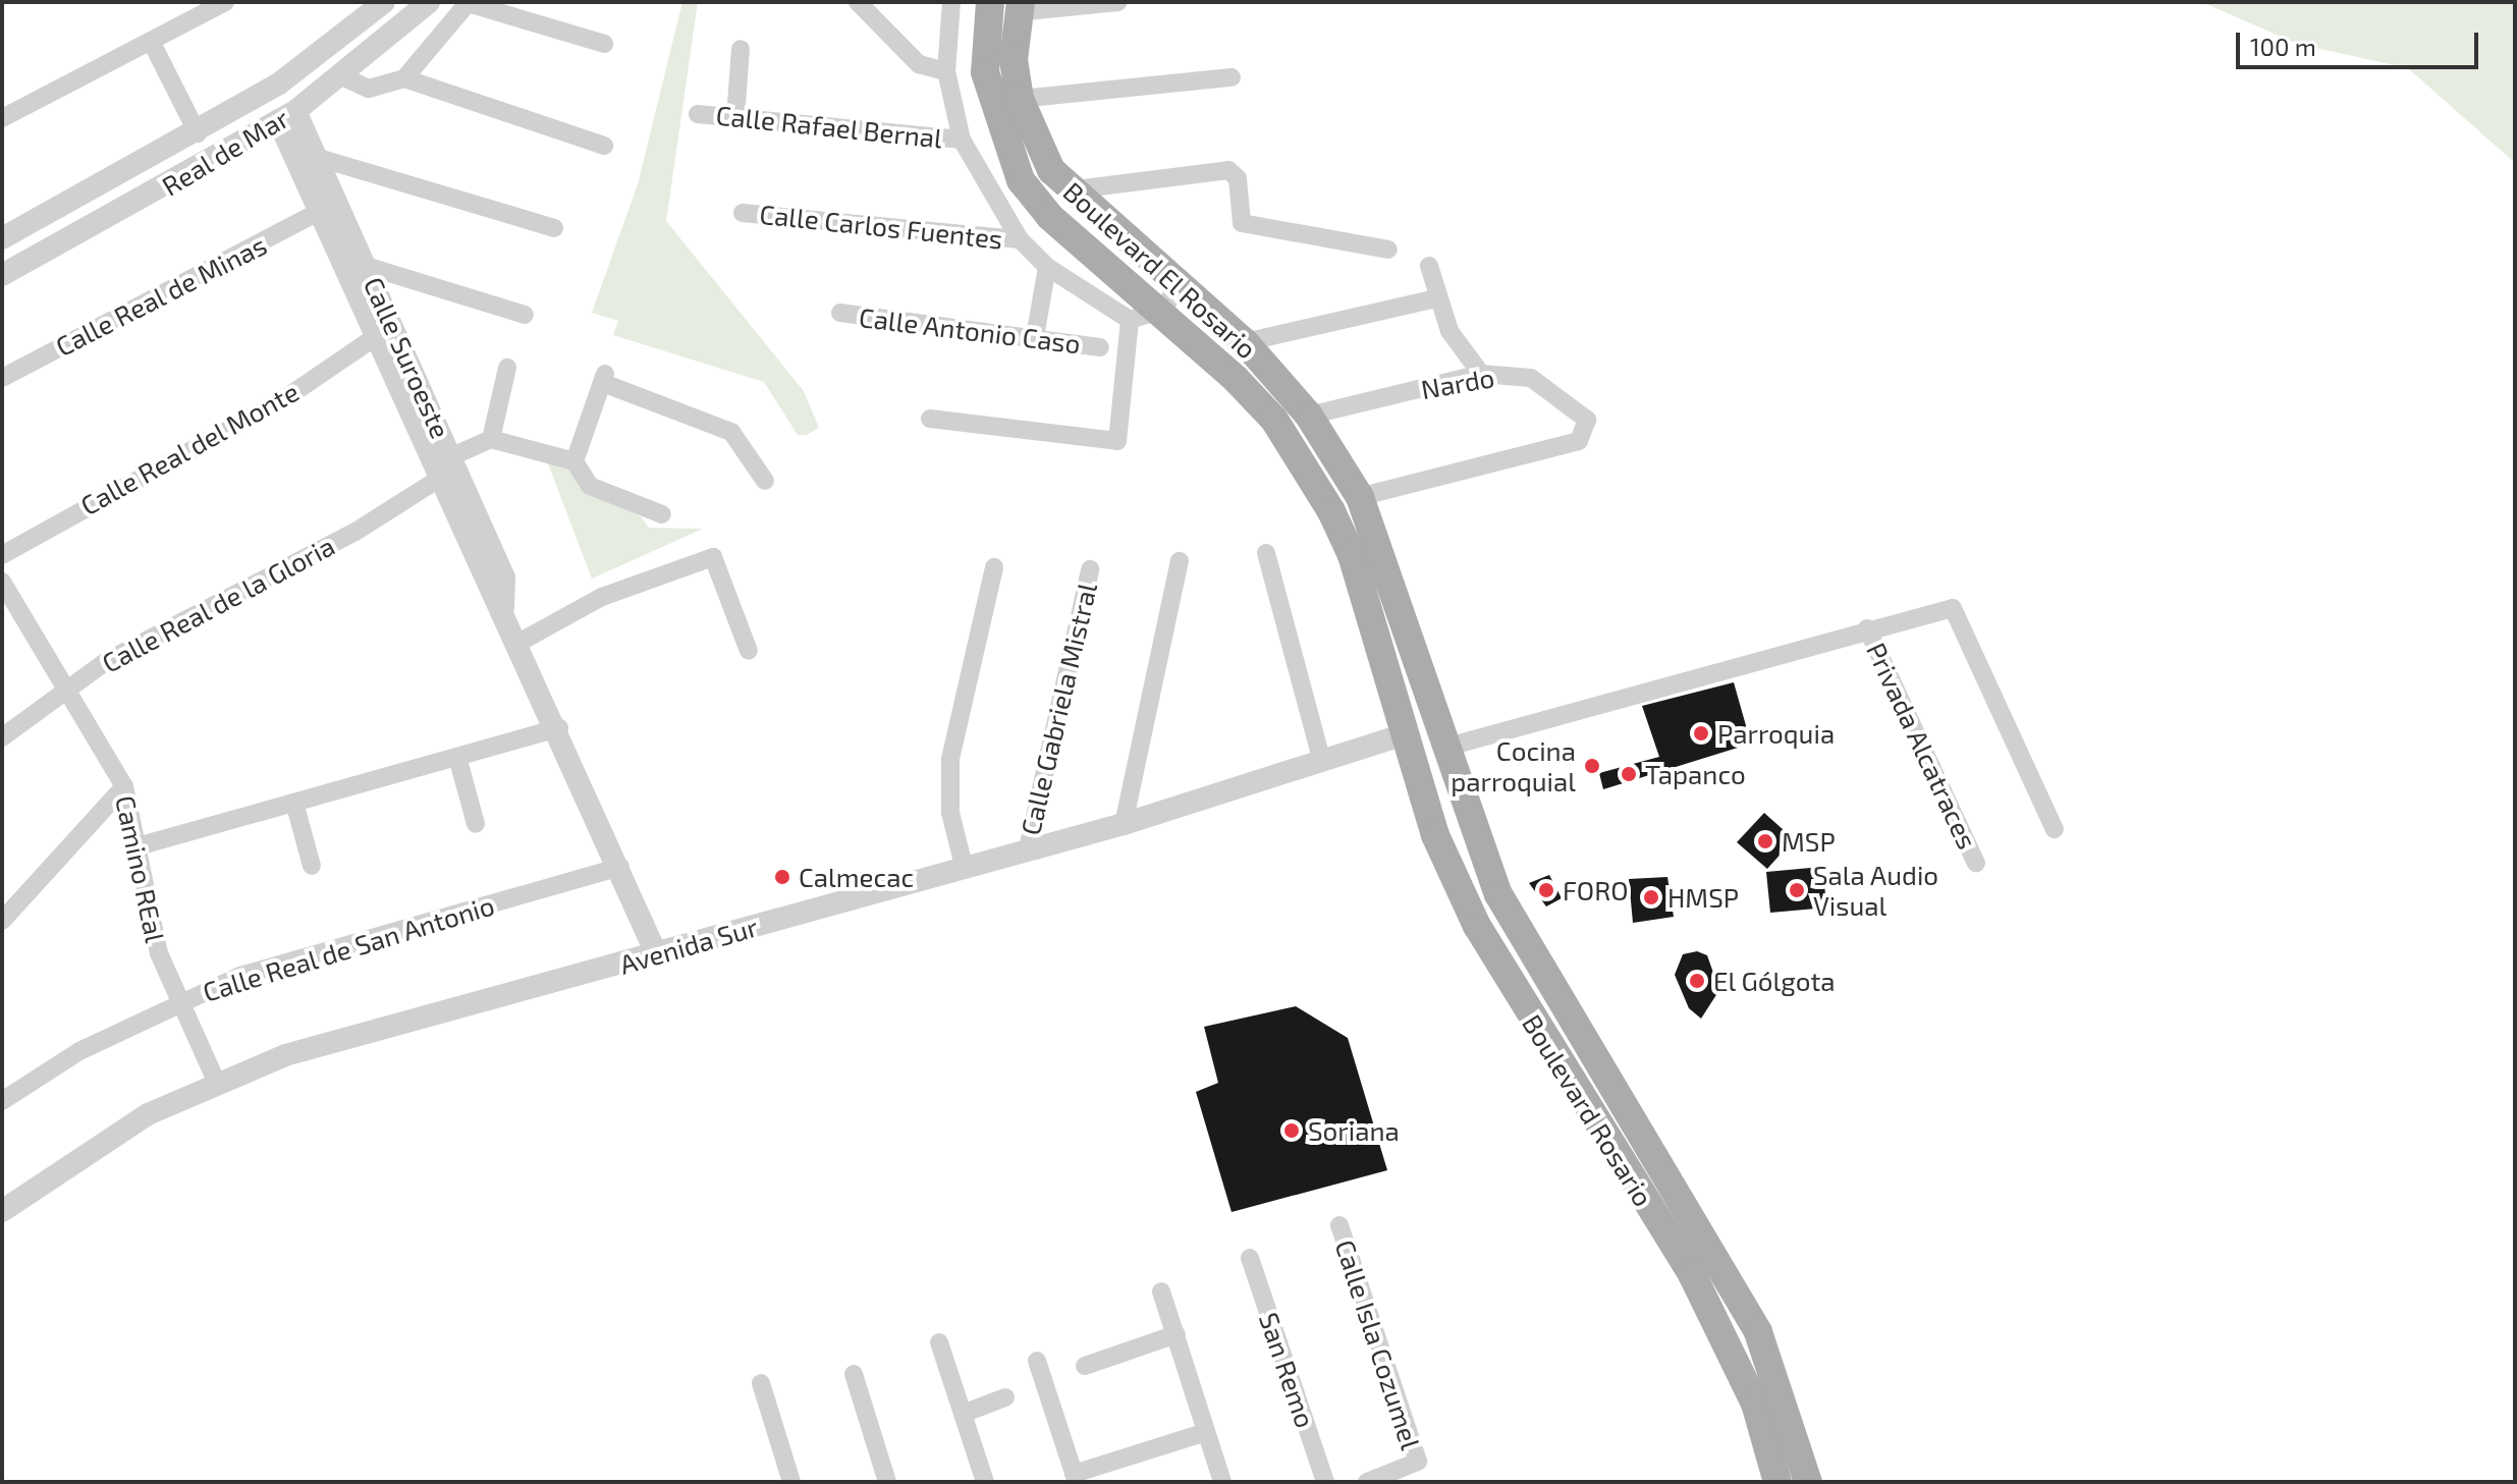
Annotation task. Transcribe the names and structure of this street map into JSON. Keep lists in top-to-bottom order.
{
  "streets": {
    "main road": ["Boulevard El Rosario", "Boulevard Rosario"],
    "street": [
      "Calle Rafael Bernal",
      "Real de Mar",
      "Calle Carlos Fuentes",
      "Calle Real de Minas",
      "Calle Antonio Caso",
      "Calle Suroeste",
      "Nardo",
      "Calle Real del Monte",
      "Calle Real de la Gloria",
      "Calle Gabriela Mistral",
      "Privada Alcatraces",
      "Camino REal",
      "Avenida Sur",
      "Calle Real de San Antonio",
      "Calle Isla Cozumel",
      "San Remo"
    ]
  },
  "crossings": [
    ["Real de Mar", "Calle Suroeste"],
    ["Boulevard El Rosario", "Nardo"],
    ["Boulevard El Rosario", "Avenida Sur"],
    ["Boulevard El Rosario", "Boulevard Rosario"],
    ["Calle Real de Minas", "Calle Suroeste"],
    ["Calle Suroeste", "Calle Real del Monte"],
    ["Calle Suroeste", "Calle Real de la Gloria"],
    ["Calle Suroeste", "Avenida Sur"],
    ["Calle Suroeste", "Calle Real de San Antonio"],
    ["Calle Real de la Gloria", "Camino REal"],
    ["Calle Gabriela Mistral", "Avenida Sur"],
    ["Camino REal", "Avenida Sur"],
    ["Camino REal", "Calle Real de San Antonio"],
    ["Avenida Sur", "Boulevard Rosario"]
  ],
  "places": [
    "Parroquia",
    "Cocina parroquial",
    "Tapanco",
    "MSP",
    "Calmecac",
    "FORO",
    "Sala Audio Visual",
    "HMSP",
    "El Gólgota",
    "Soriana"
  ],
  "scale_bar": "100 m"
}
